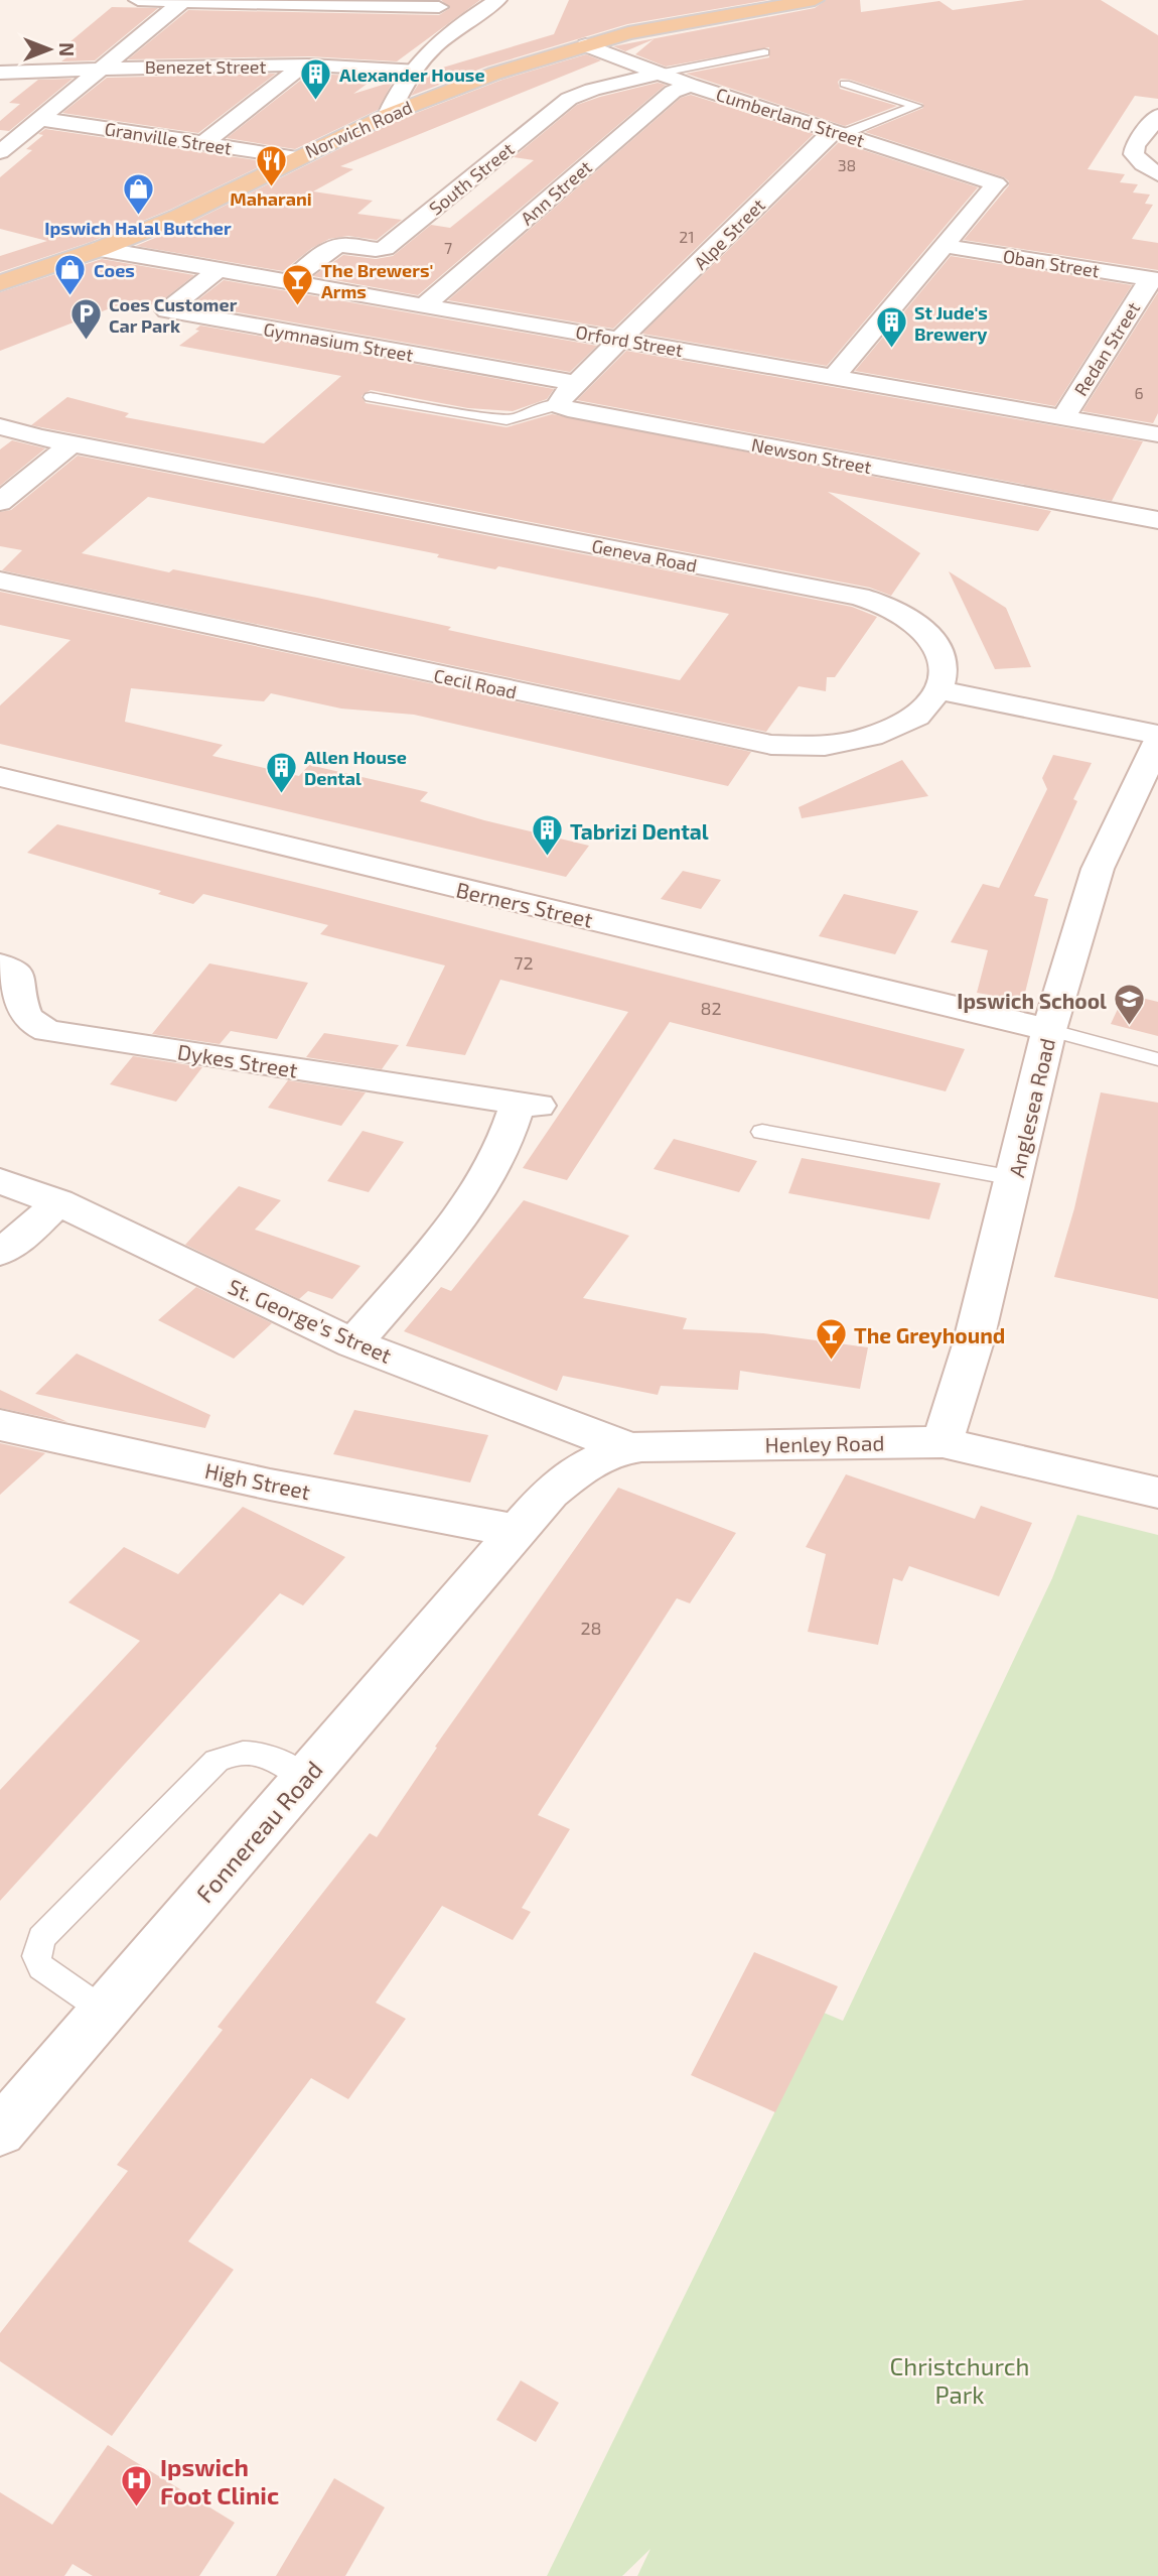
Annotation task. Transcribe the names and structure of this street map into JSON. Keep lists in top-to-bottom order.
{
  "streets": {
    "main road": ["Norwich Road"],
    "street": [
      "Benezet Street",
      "Cumberland Street",
      "Granville Street",
      "South Street",
      "Ann Street",
      "Alpe Street",
      "Oban Street",
      "Orford Street",
      "Gymnasium Street",
      "Redan Street",
      "Newson Street",
      "Geneva Road",
      "Cecil Road",
      "Berners Street",
      "Dykes Street",
      "Anglesea Road",
      "St. George's Street",
      "Henley Road",
      "High Street",
      "Fonnereau Road"
    ]
  },
  "crossings": [
    ["Cumberland Street", "Norwich Road"],
    ["Cumberland Street", "South Street"],
    ["Cumberland Street", "Ann Street"],
    ["Cumberland Street", "Alpe Street"],
    ["Cumberland Street", "Oban Street"],
    ["Norwich Road", "Granville Street"],
    ["Norwich Road", "Orford Street"],
    ["South Street", "Orford Street"],
    ["Ann Street", "Orford Street"],
    ["Alpe Street", "Orford Street"],
    ["Oban Street", "Redan Street"],
    ["Orford Street", "Gymnasium Street"],
    ["Orford Street", "Redan Street"],
    ["Geneva Road", "Cecil Road"],
    ["Berners Street", "Anglesea Road"],
    ["Dykes Street", "St. George's Street"],
    ["Anglesea Road", "Henley Road"],
    ["St. George's Street", "Henley Road"],
    ["Henley Road", "High Street"],
    ["Henley Road", "Fonnereau Road"],
    ["High Street", "Fonnereau Road"]
  ],
  "parks": ["Christchurch Park"],
  "places": {
    "building": [
      "Alexander House",
      "St Jude's Brewery",
      "Allen House Dental",
      "Tabrizi Dental"
    ],
    "restaurant": ["Maharani"],
    "shop": ["Ipswich Halal Butcher", "Coes"],
    "bar": ["The Brewers' Arms", "The Greyhound"],
    "parking": ["Coes Customer Car Park"],
    "school or university": ["Ipswich School"],
    "hospital": ["Ipswich Foot Clinic"]
  },
  "house_numbers": [
    "38",
    "21",
    "7",
    "6",
    "72",
    "82",
    "28"
  ],
  "north": "right"
}
